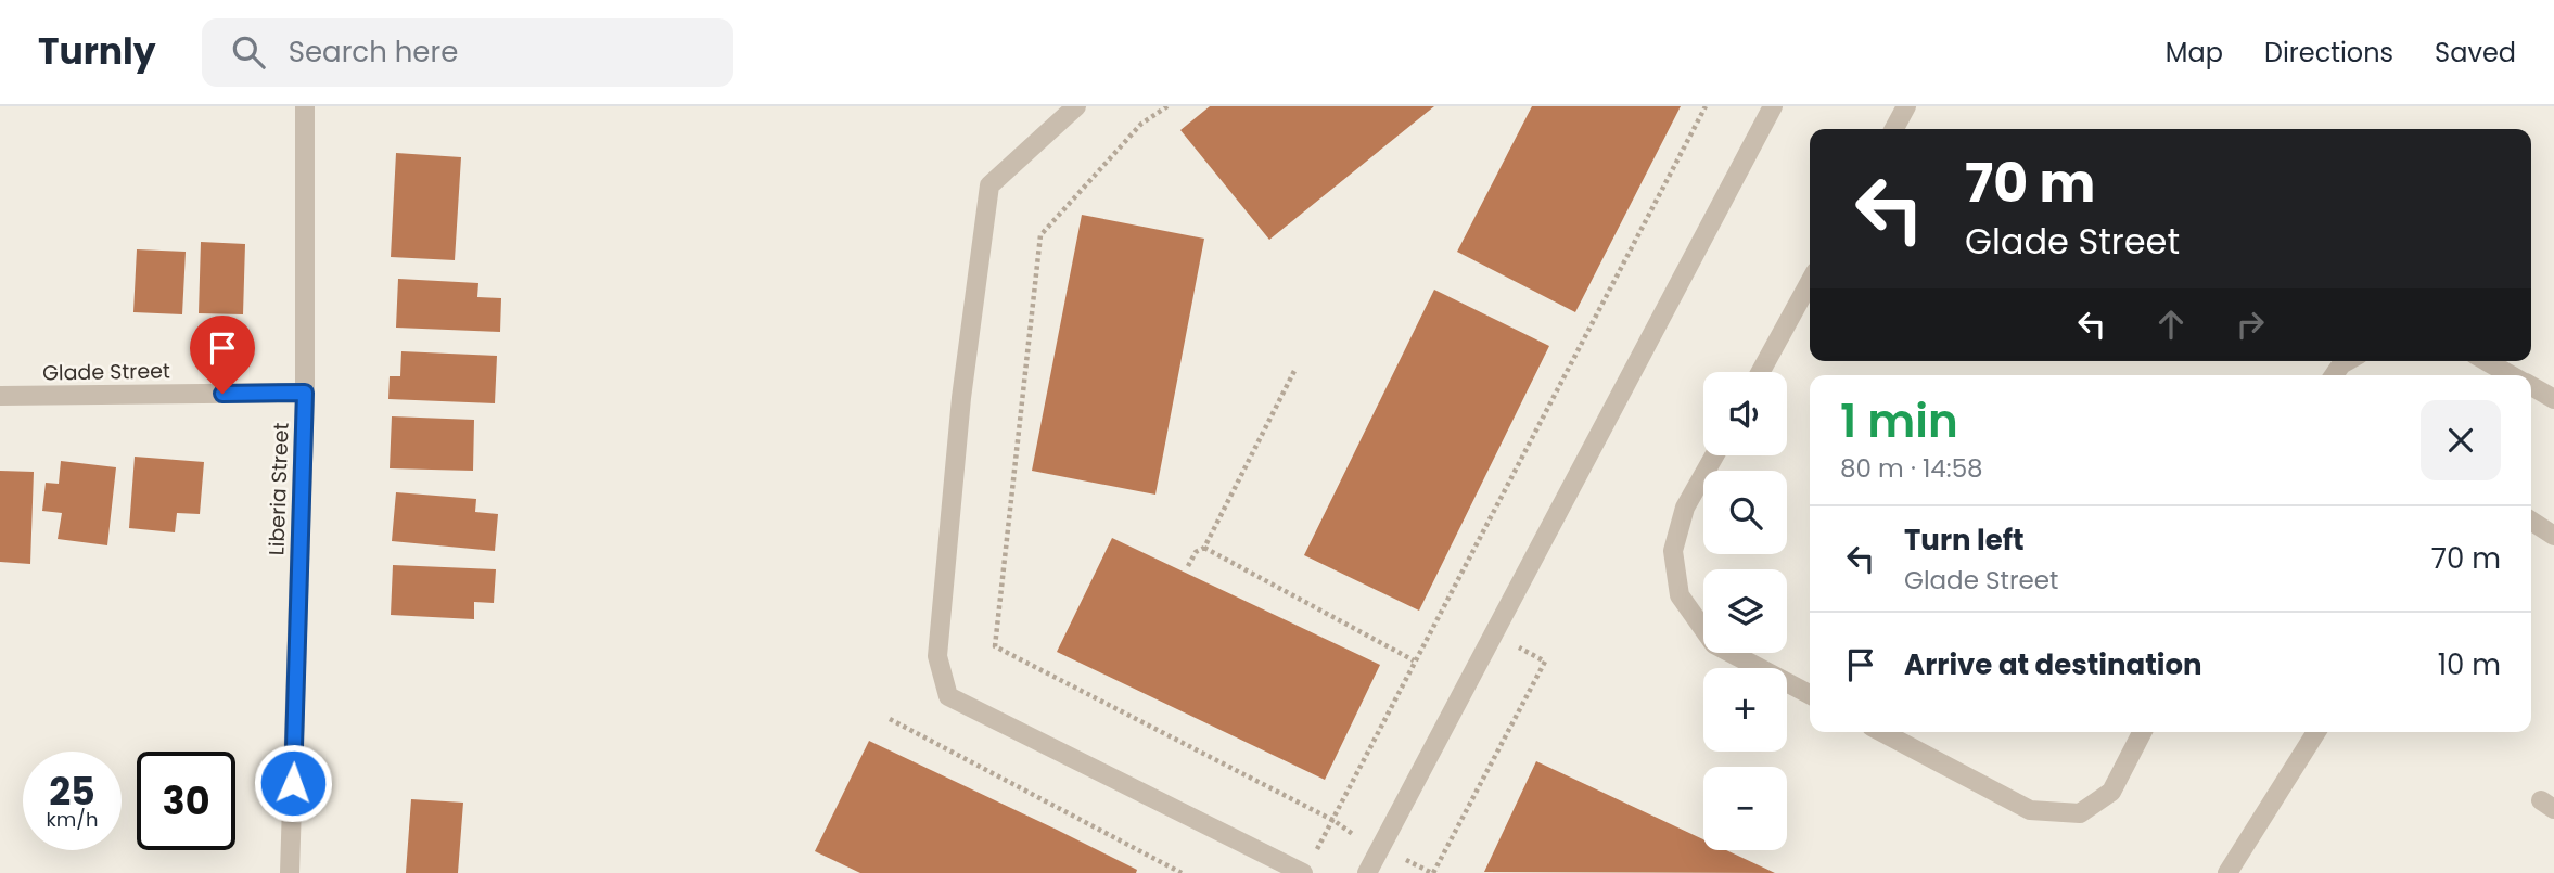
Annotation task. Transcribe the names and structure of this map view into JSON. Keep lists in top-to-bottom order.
{
  "streets": {
    "street": ["Glade Street", "Liberia Street"]
  },
  "crossings": [
    ["Glade Street", "Liberia Street"]
  ],
  "page": {
    "header": "Turnly",
    "search": "Search here",
    "nav": ["Map", "Directions", "Saved"],
    "turn": ["70 m", "Glade Street"],
    "map_buttons": ["+", "−"],
    "heading": ["1 min", "80 m · 14:58"],
    "list": [
      {
        "name": "Turn left",
        "note": "Glade Street",
        "value": "70 m"
      },
      {
        "name": "Arrive at destination",
        "value": "10 m"
      }
    ],
    "speed": "25 km/h",
    "limit": "30"
  }
}
